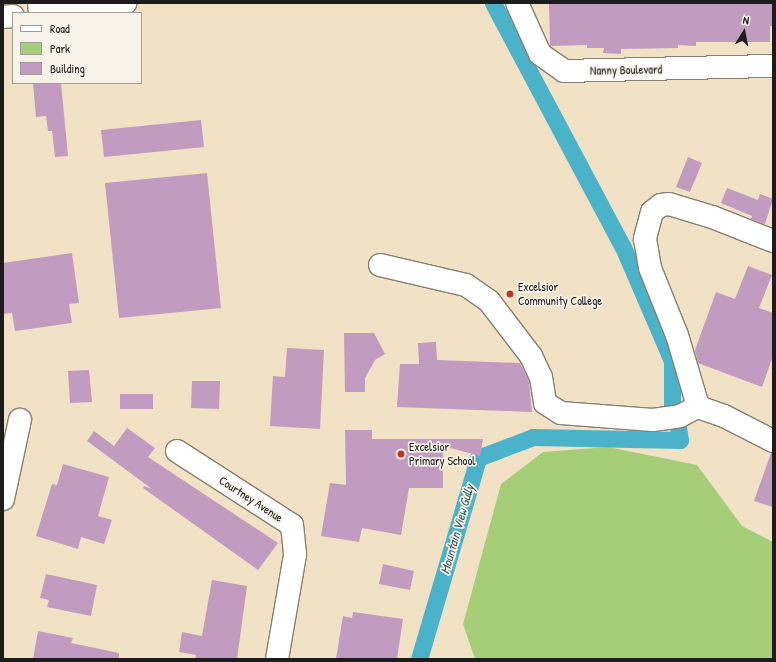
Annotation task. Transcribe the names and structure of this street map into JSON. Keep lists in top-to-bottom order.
{
  "streets": {
    "street": ["Nanny Boulevard", "Courtney Avenue"]
  },
  "water": ["Mountain View Gully"],
  "places": ["Excelsior Community College", "Excelsior Primary School"],
  "legend": ["Road", "Park", "Building"],
  "north": "top"
}
